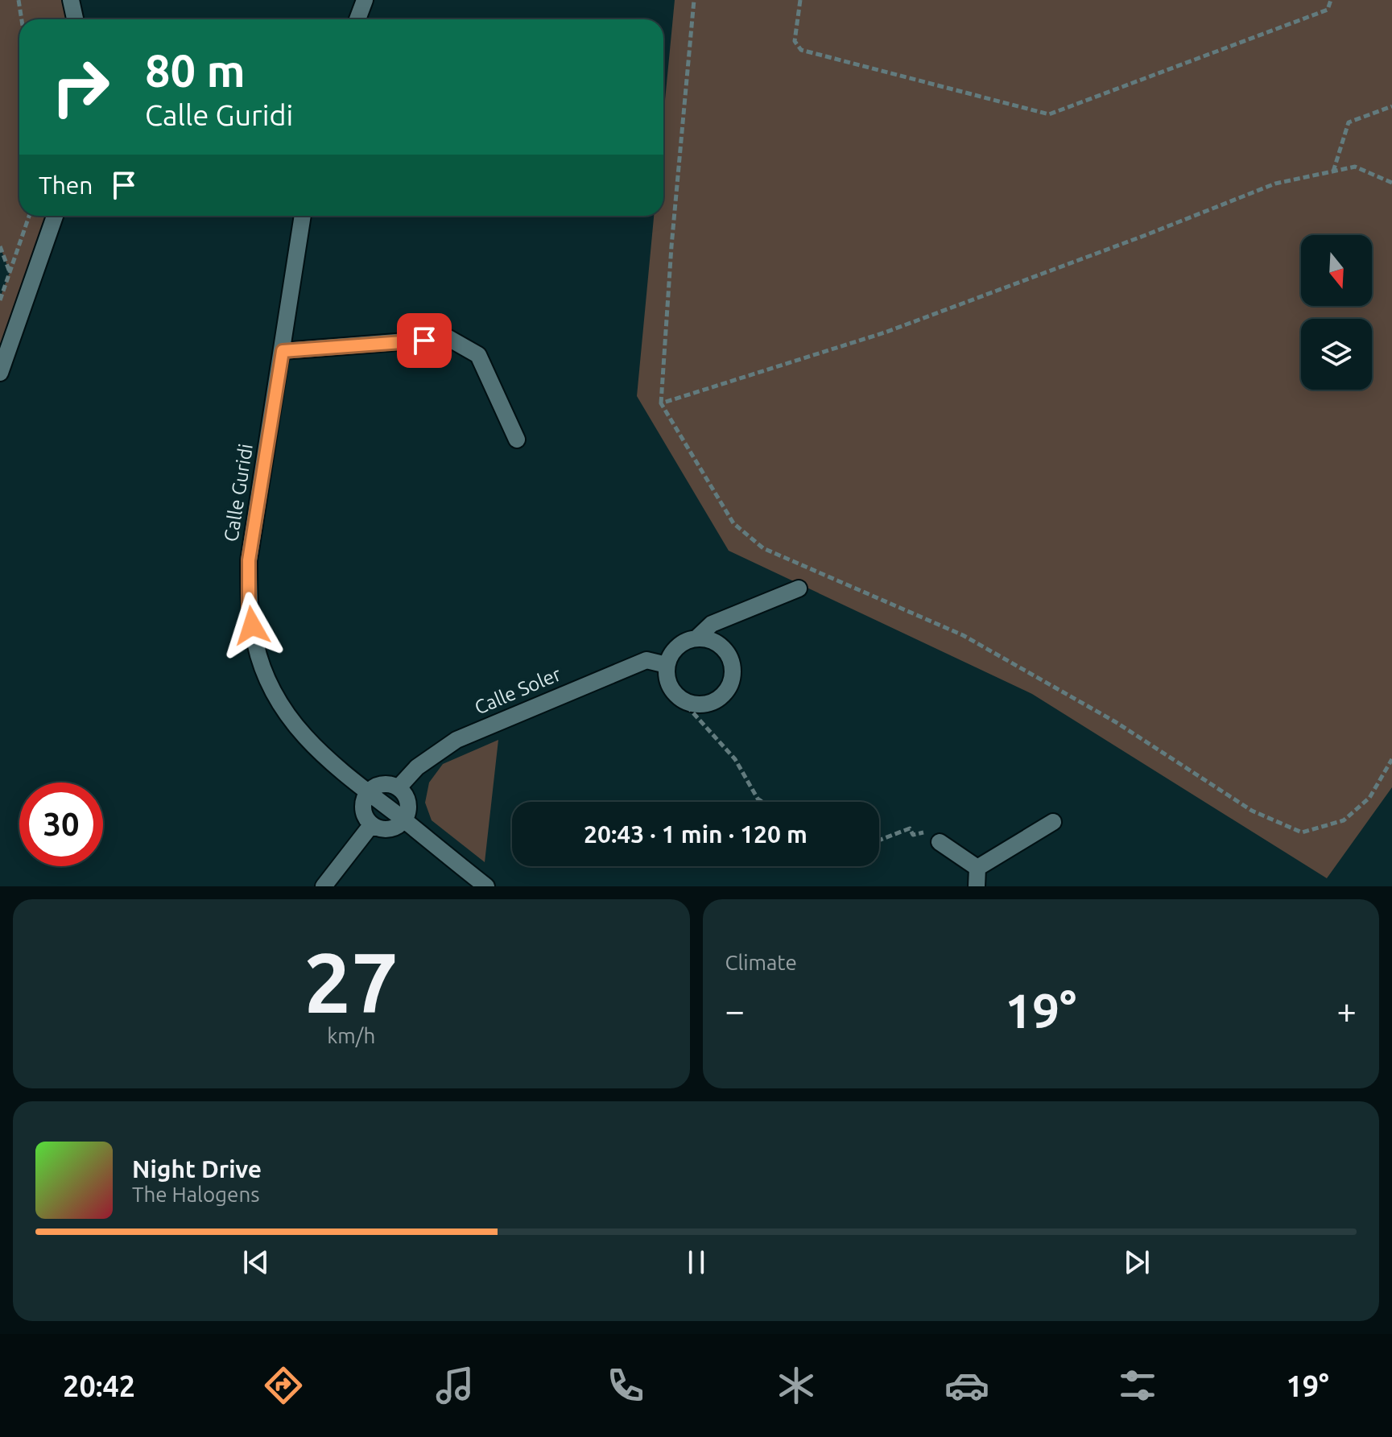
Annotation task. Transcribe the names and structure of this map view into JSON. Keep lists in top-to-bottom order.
{
  "streets": {
    "street": ["Calle Guridi", "Calle Soler"]
  },
  "north": "bottom",
  "page": {
    "turn": ["80 m", "Calle Guridi"],
    "then": "Then",
    "limit": "30",
    "trip": "20:43 · 1 min · 120 m",
    "tile": [
      ["27", "km/h"],
      "Climate"
    ],
    "heat": ["−", "19°", "+"],
    "song": ["Night Drive", "The Halogens"],
    "tabs": ["20:42", "19°"]
  }
}
